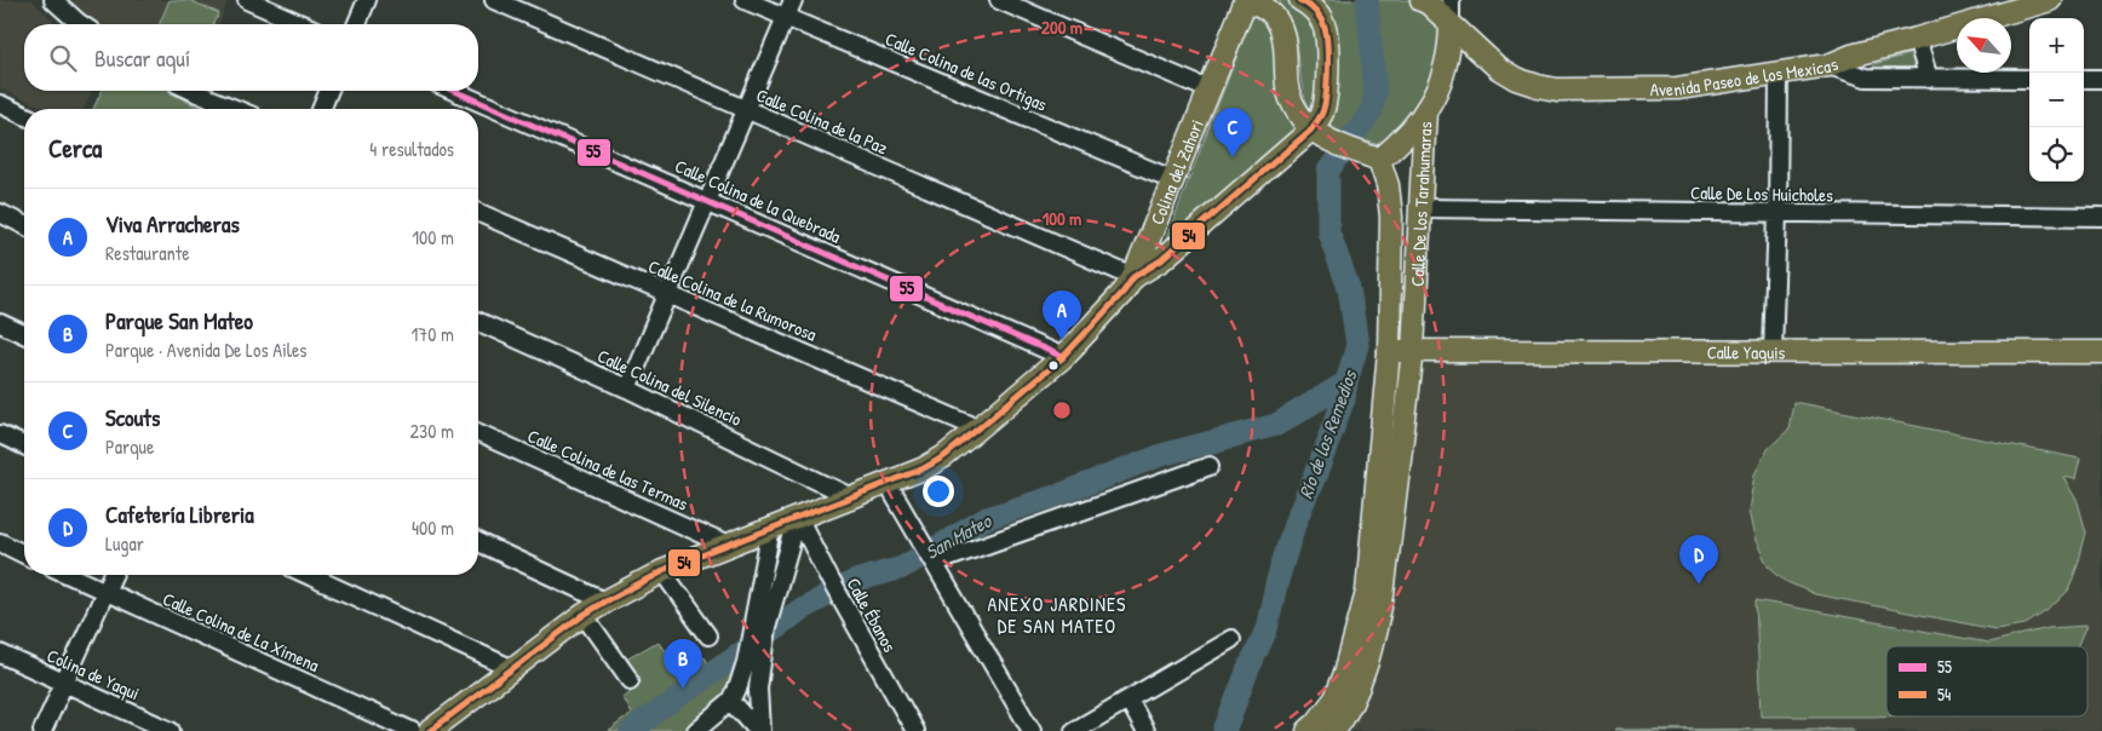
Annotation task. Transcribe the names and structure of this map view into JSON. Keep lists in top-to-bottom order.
{
  "streets": {
    "main road": [
      "Avenida Paseo de los Mexicas",
      "Colina del Zahori",
      "Calle De los Tarahumaras",
      "Calle Yaquis"
    ],
    "street": [
      "Calle Colina de las Ortigas",
      "Calle Colina de la Paz",
      "Calle De Los Huicholes",
      "Calle Colina de la Quebrada",
      "Calle Colina de la Rumorosa",
      "Calle Colina del Silencio",
      "Calle Colina de las Termas",
      "Calle Ébanos",
      "Calle Colina de La Ximena",
      "Colina de Yaqui"
    ]
  },
  "crossings": [
    ["Calle Colina de las Ortigas", "Colina del Zahori"],
    ["Calle Colina de la Paz", "Colina del Zahori"],
    ["Calle De Los Huicholes", "Calle De los Tarahumaras"],
    ["Calle De los Tarahumaras", "Calle Yaquis"]
  ],
  "districts": ["ANEXO JARDINES DE SAN MATEO"],
  "water": ["Río de los Remedios", "San Mateo"],
  "lines": ["transit line 54", "transit line 55"],
  "legend": ["55", "54"],
  "north": "top left",
  "page": {
    "map_buttons": ["+", "−"],
    "search": "Buscar aquí",
    "pins": [
      "C",
      "A",
      "D",
      "B"
    ],
    "heading": ["Cerca", "4 resultados"],
    "list": [
      {
        "mark": "A",
        "name": "Viva Arracheras",
        "note": "Restaurante",
        "value": "100 m"
      },
      {
        "mark": "B",
        "name": "Parque San Mateo",
        "note": "Parque · Avenida De Los Ailes",
        "value": "170 m"
      },
      {
        "mark": "C",
        "name": "Scouts",
        "note": "Parque",
        "value": "230 m"
      },
      {
        "mark": "D",
        "name": "Cafetería Libreria",
        "note": "Lugar",
        "value": "400 m"
      }
    ]
  },
  "rings": ["200 m", "100 m"]
}
